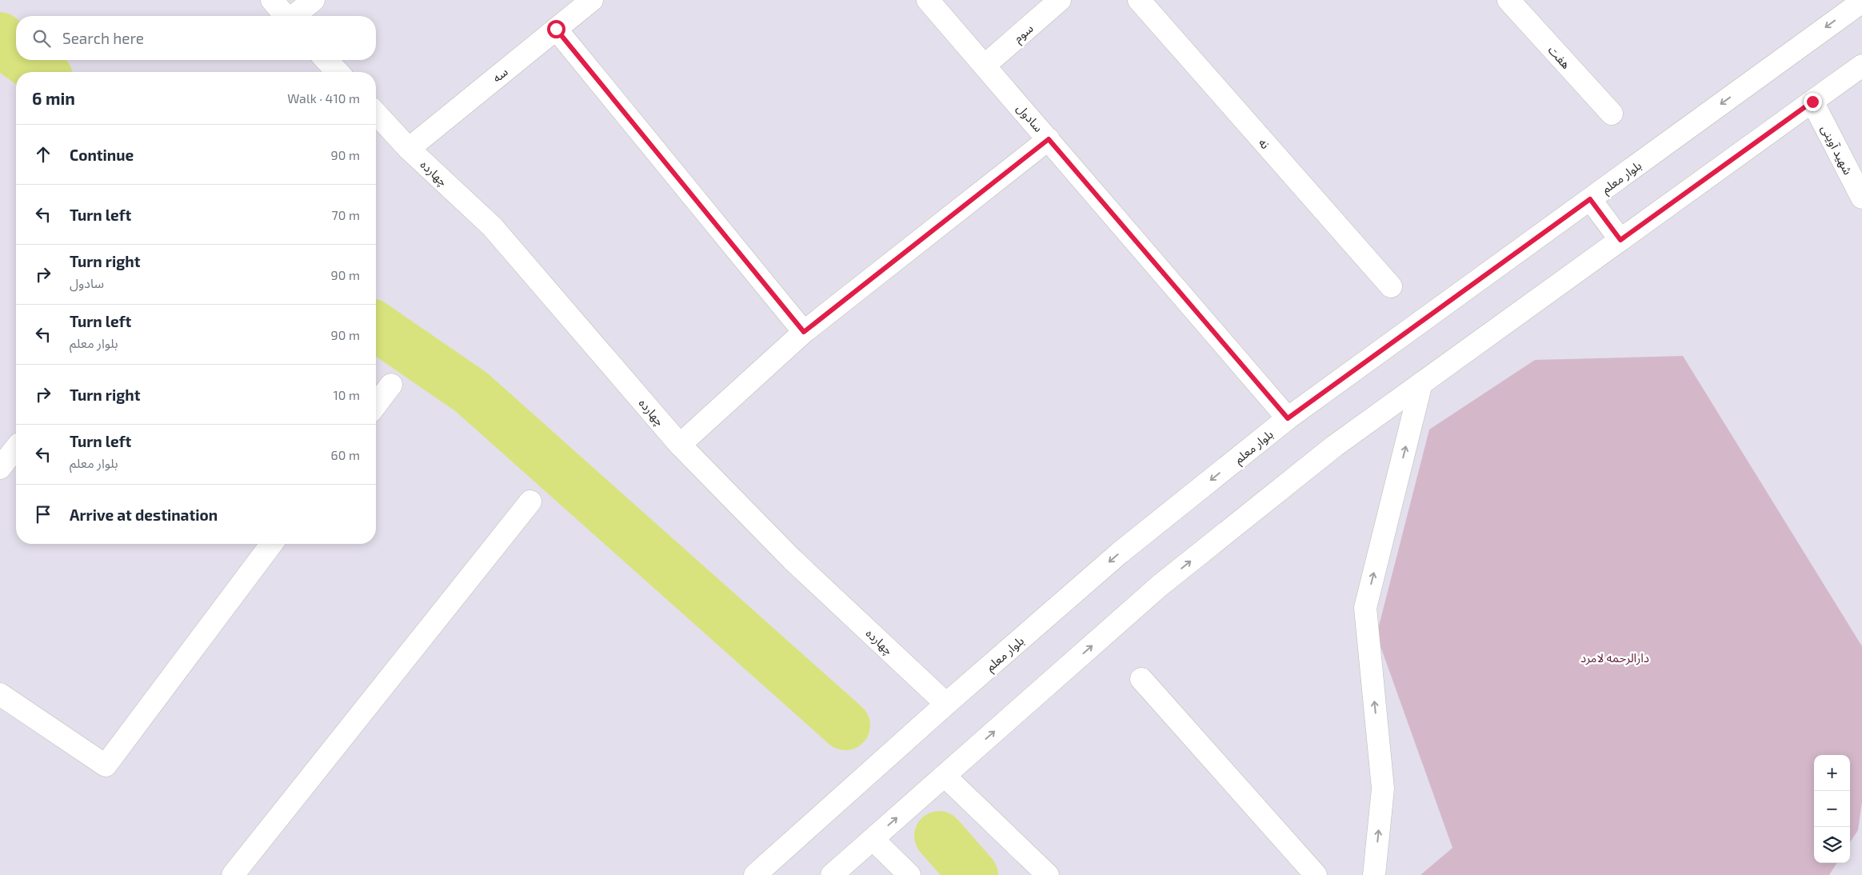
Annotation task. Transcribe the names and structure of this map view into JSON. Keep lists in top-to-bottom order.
{
  "streets": {
    "street": [
      "سوم",
      "هفت",
      "سه",
      "سادول",
      "نه",
      "شهید آوینی",
      "چهارده",
      "بلوار معلم"
    ]
  },
  "crossings": [
    ["سوم", "سادول"],
    ["سه", "چهارده"],
    ["سادول", "بلوار معلم"],
    ["چهارده", "بلوار معلم"]
  ],
  "parks": ["دارالرحمه لامرد"],
  "page": {
    "search": "Search here",
    "heading": ["6 min", "Walk · 410 m"],
    "list": [
      ["Continue", "90 m"],
      ["Turn left", "70 m"],
      ["Turn right", "سادول", "90 m"],
      ["Turn left", "بلوار معلم", "90 m"],
      ["Turn right", "10 m"],
      ["Turn left", "بلوار معلم", "60 m"],
      "Arrive at destination"
    ],
    "map_buttons": ["+", "−"]
  }
}
